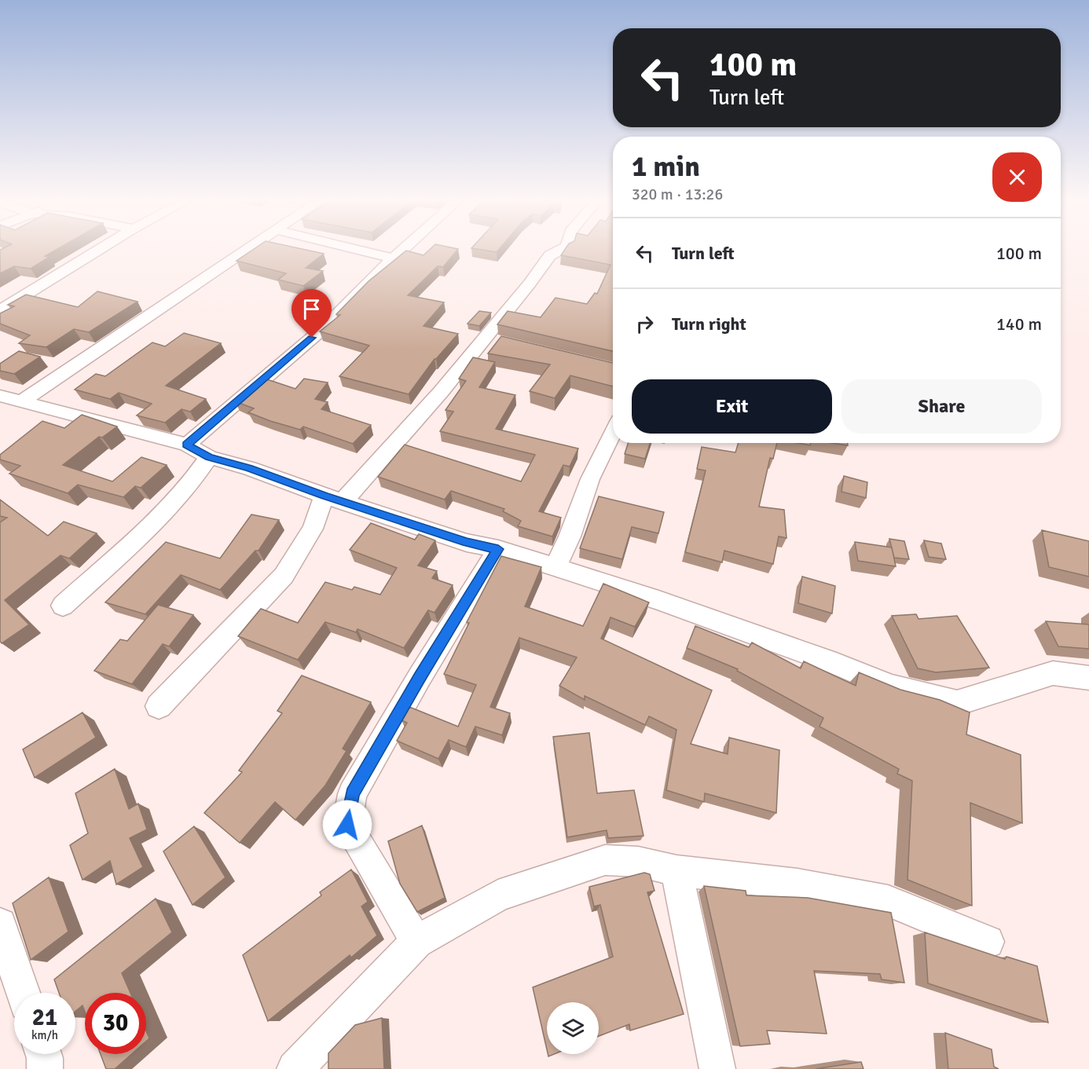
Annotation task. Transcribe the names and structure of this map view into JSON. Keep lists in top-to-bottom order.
{
  "page": {
    "turn": ["100 m", "Turn left"],
    "heading": ["1 min", "320 m · 13:26"],
    "list": [
      {
        "name": "Turn left",
        "value": "100 m"
      },
      {
        "name": "Turn right",
        "value": "140 m"
      }
    ],
    "buttons": ["Exit", "Share"],
    "speed": "21 km/h",
    "limit": "30"
  }
}
